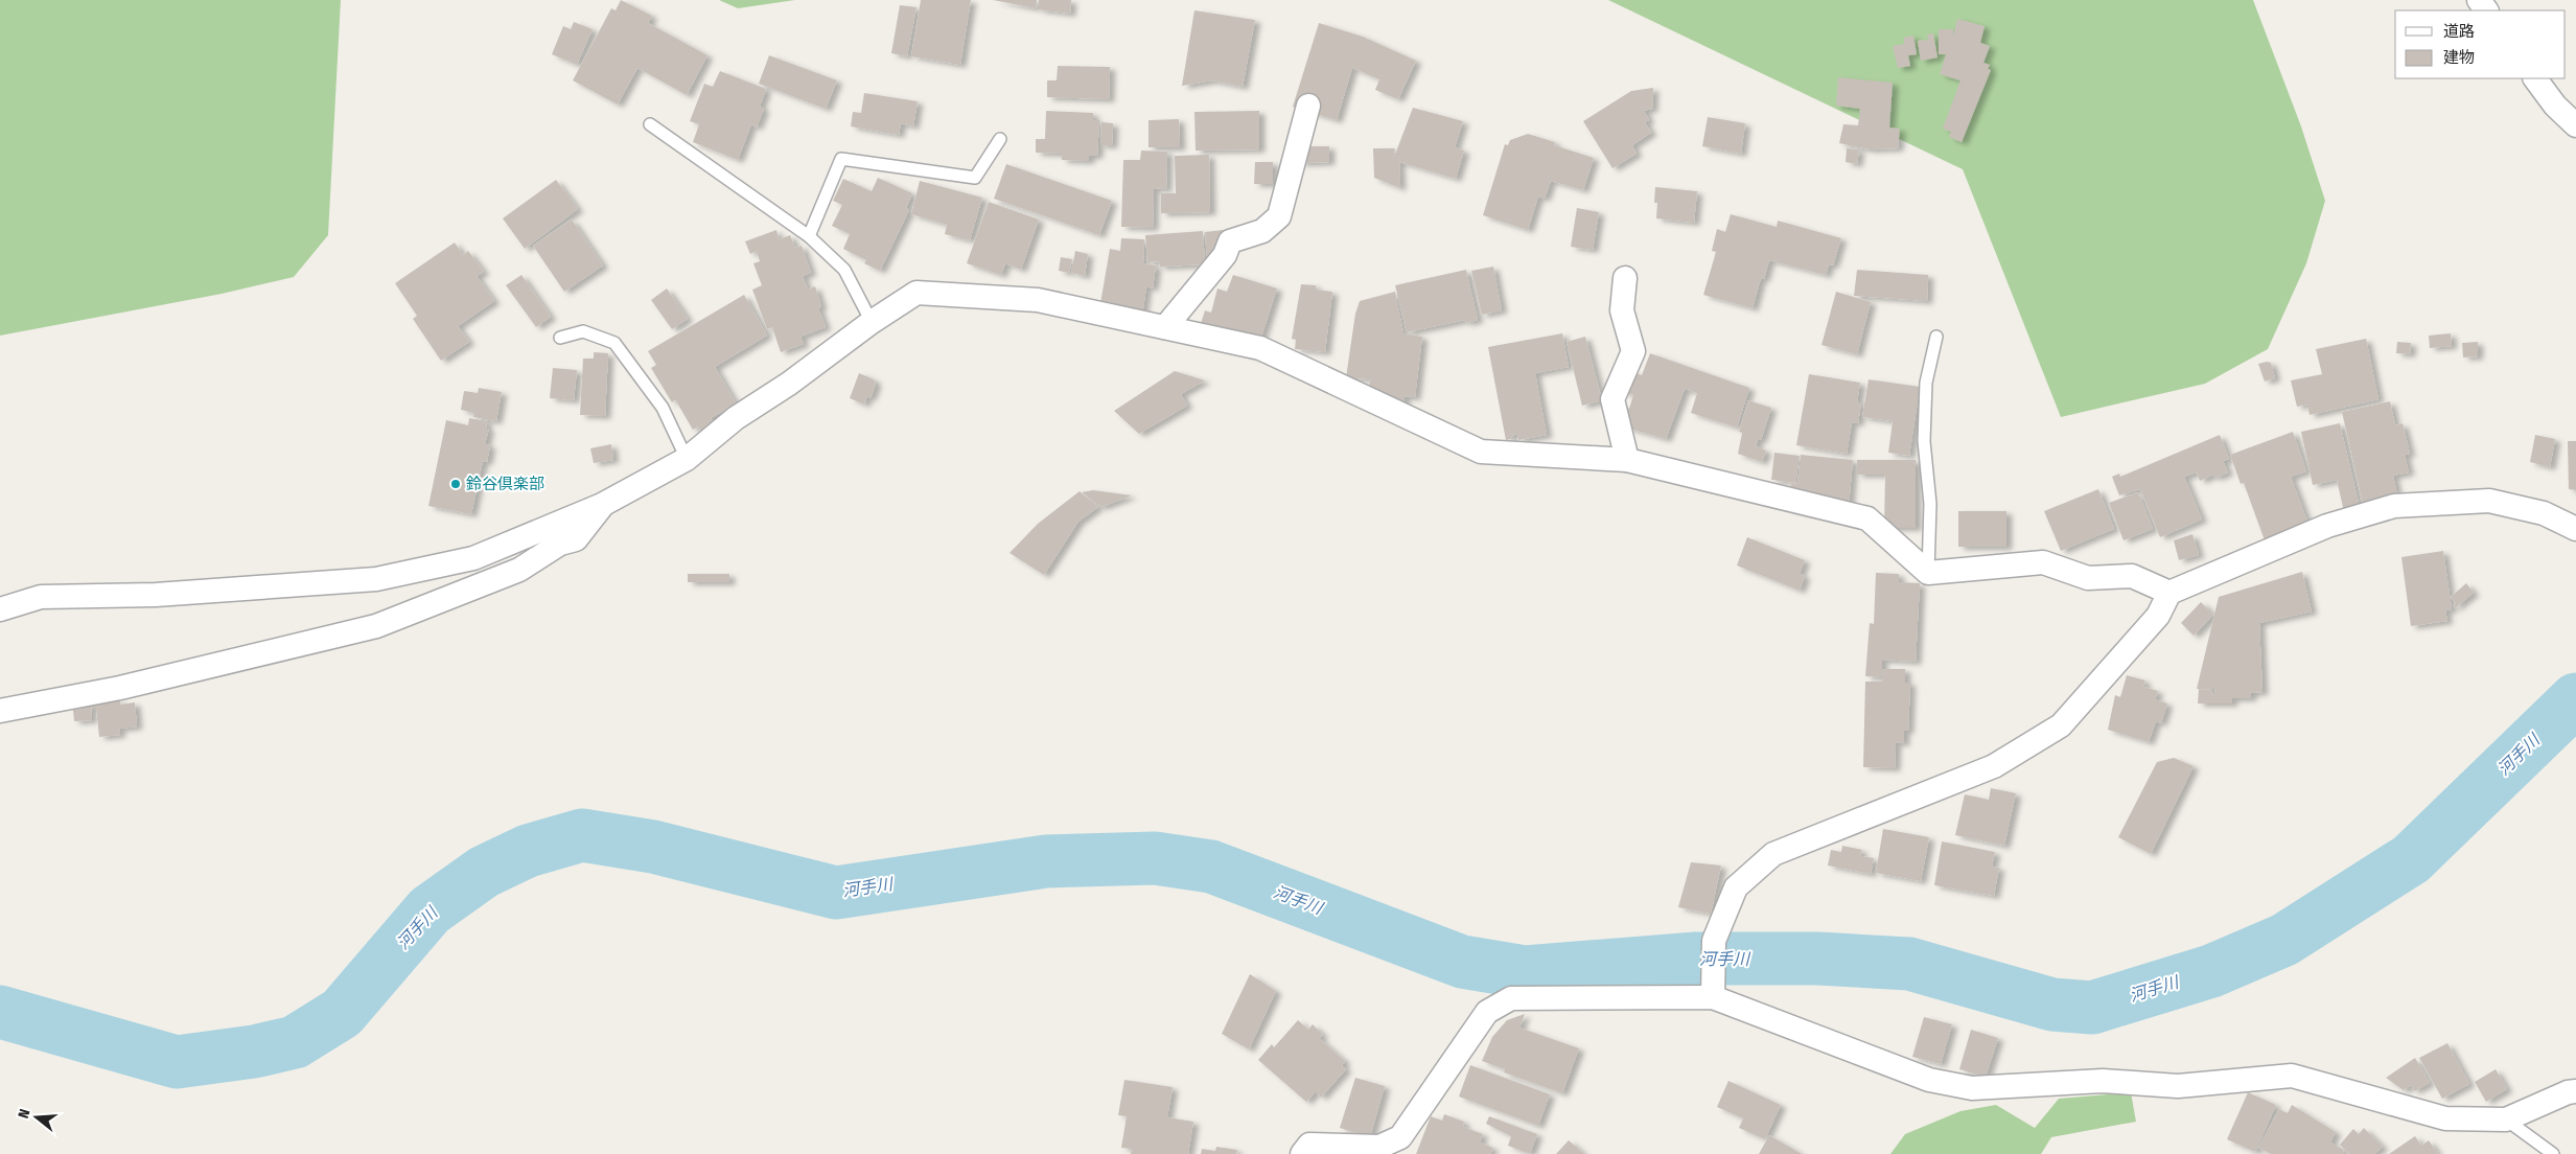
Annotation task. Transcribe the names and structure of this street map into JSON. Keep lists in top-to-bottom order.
{
  "water": ["河手川"],
  "places": ["鈴谷倶楽部"],
  "legend": ["道路", "建物"],
  "north": "left"
}
